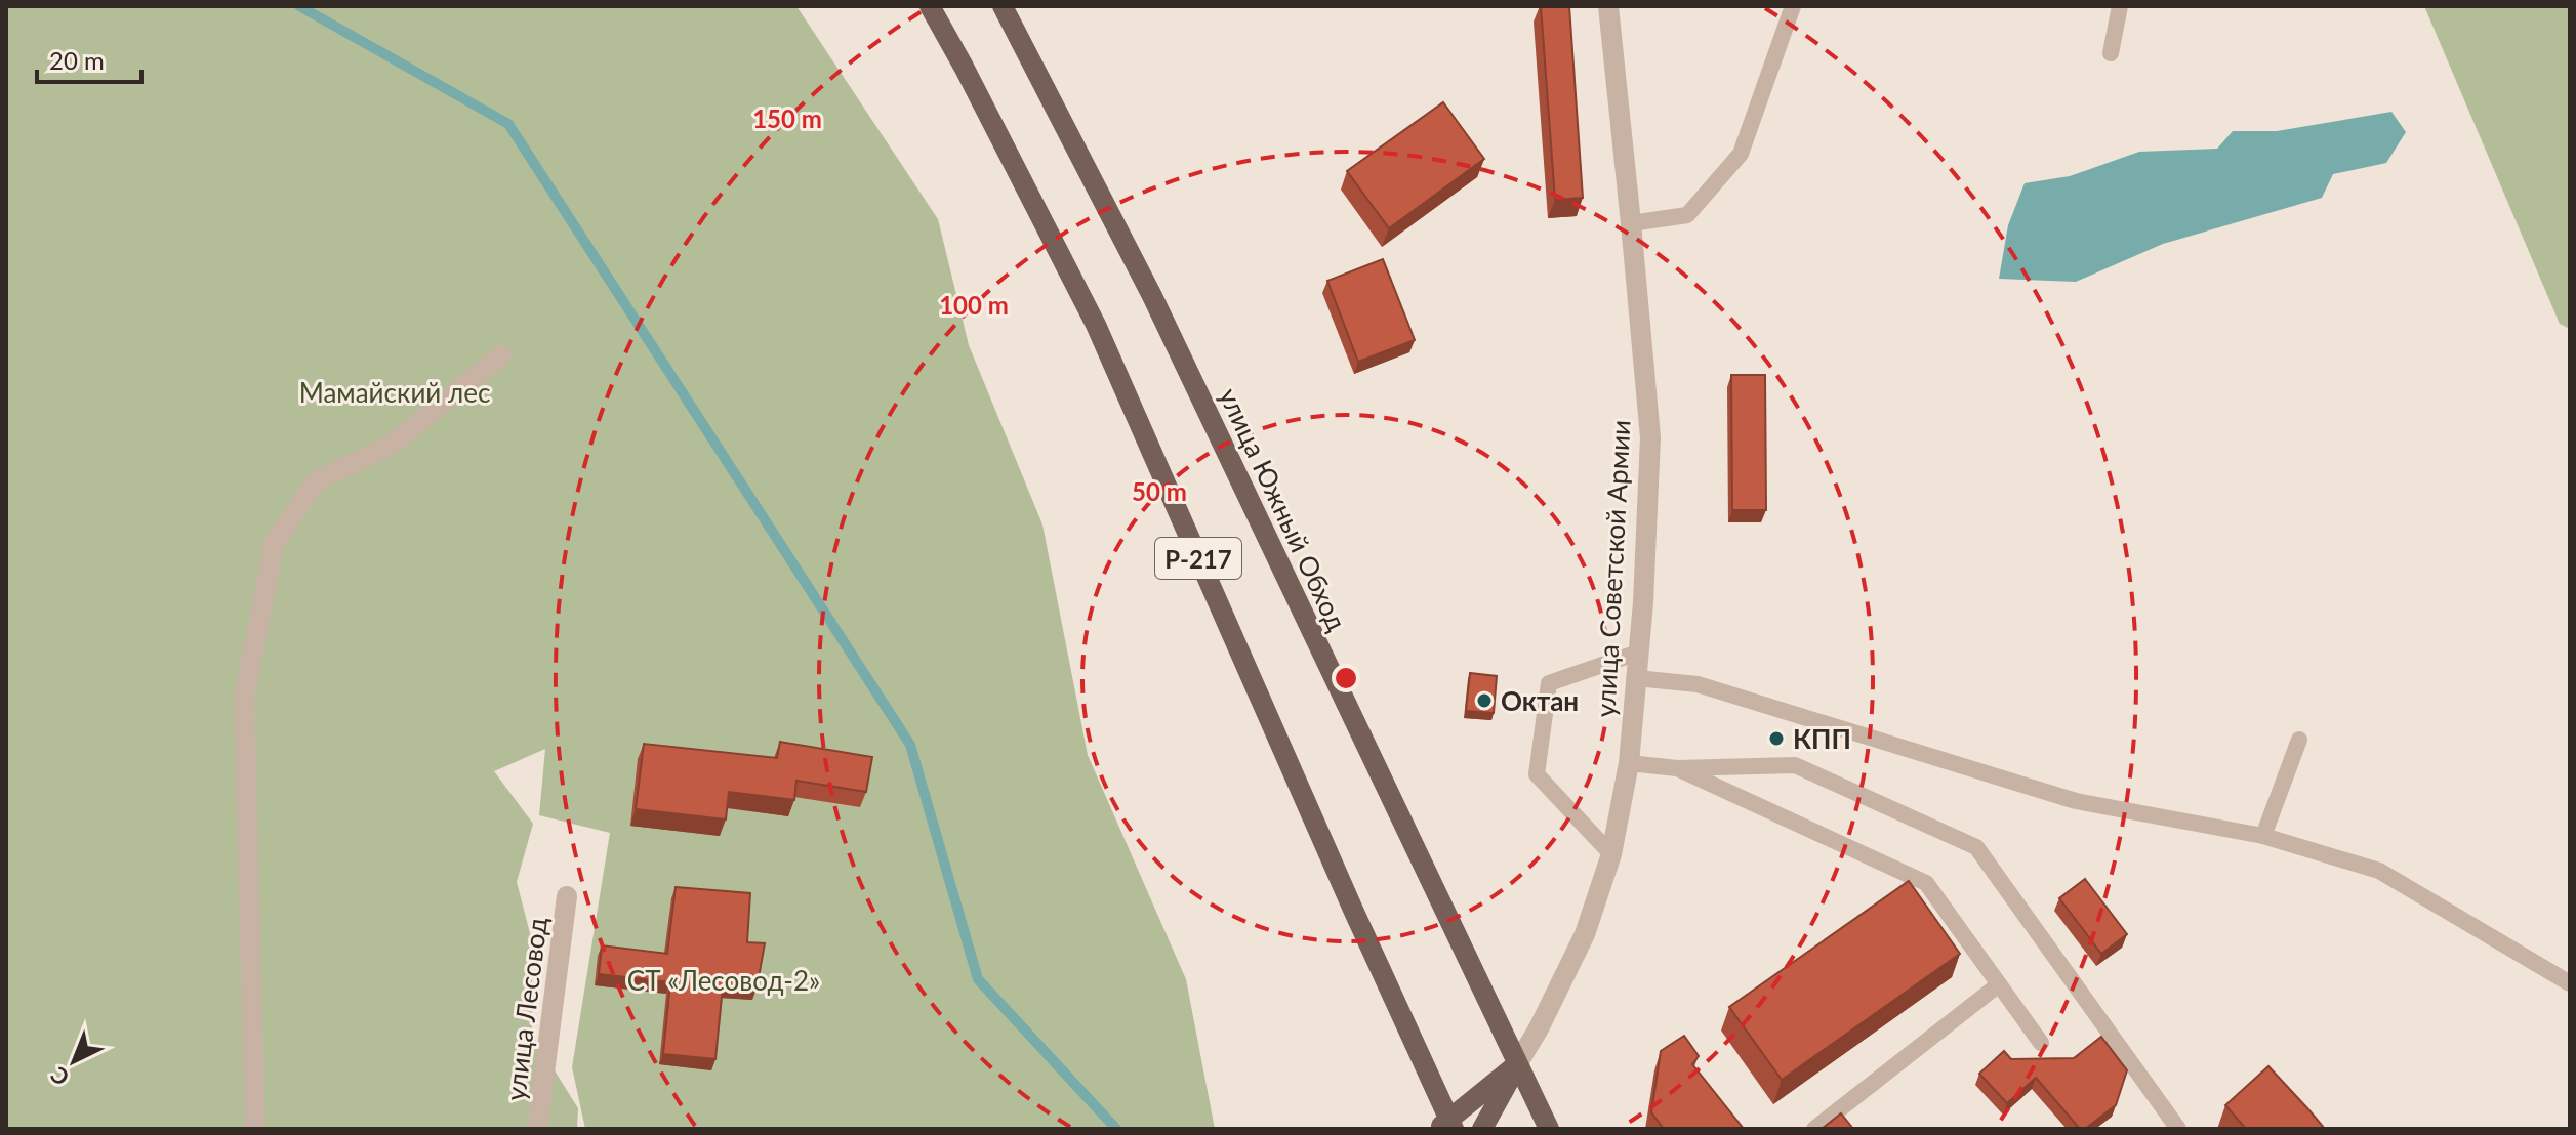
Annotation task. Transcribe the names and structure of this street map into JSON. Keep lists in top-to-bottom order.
{
  "streets": {
    "main road": ["улица Южный Обход", "Р-217"],
    "street": ["улица Советской Армии", "улица Лесовод"]
  },
  "crossings": [
    ["улица Южный Обход", "улица Советской Армии"]
  ],
  "parks": ["Мамайский лес", "СТ «Лесовод-2»"],
  "places": ["Октан", "КПП"],
  "scale_bar": "20 m",
  "north": "bottom left",
  "rings": ["150 m", "100 m", "50 m"]
}
